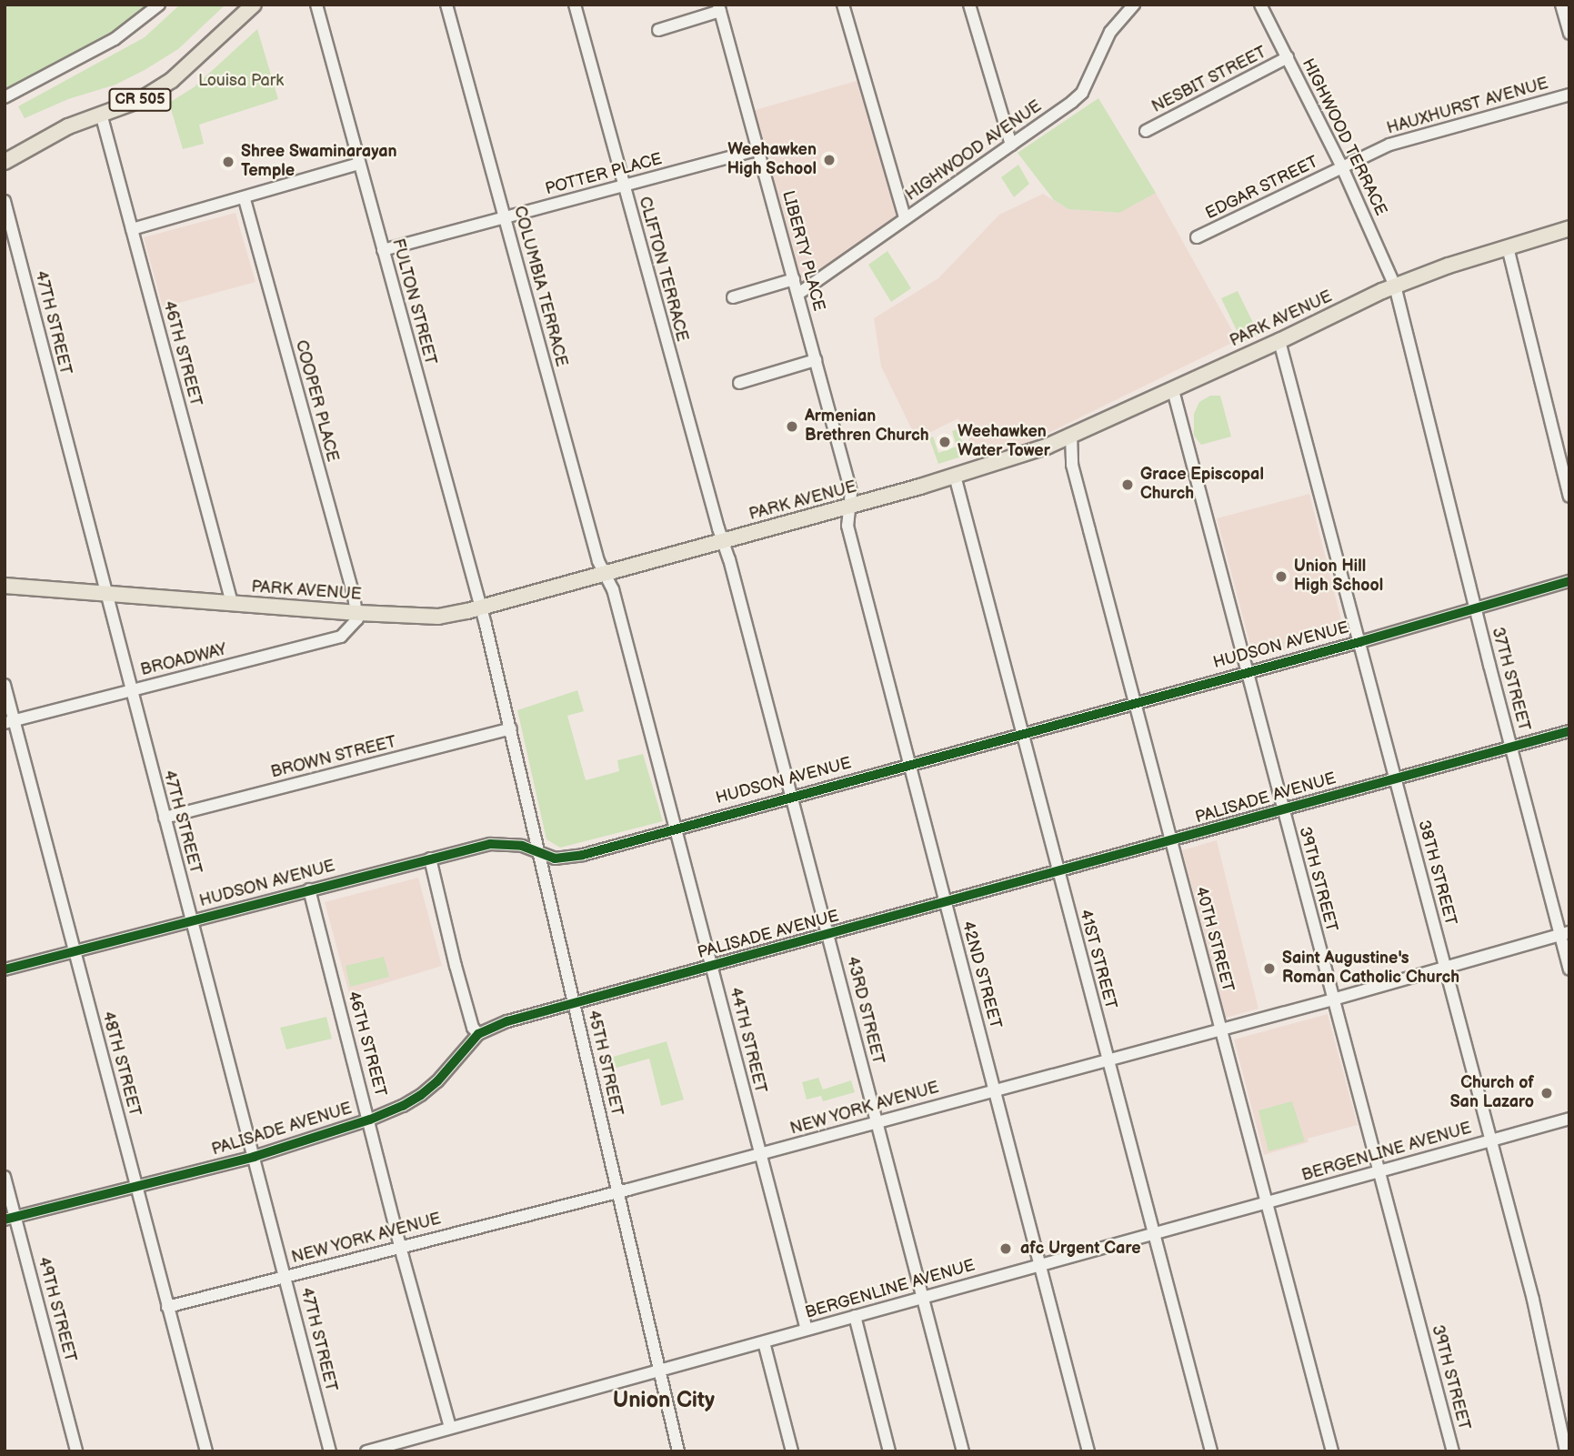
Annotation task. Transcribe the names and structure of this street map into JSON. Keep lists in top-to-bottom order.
{
  "streets": {
    "main road": ["CR 505", "PARK AVENUE"],
    "street": [
      "NESBIT STREET",
      "HAUXHURST AVENUE",
      "HIGHWOOD TERRACE",
      "HIGHWOOD AVENUE",
      "POTTER PLACE",
      "EDGAR STREET",
      "LIBERTY PLACE",
      "CLIFTON TERRACE",
      "COLUMBIA TERRACE",
      "FULTON STREET",
      "47TH STREET",
      "46TH STREET",
      "COOPER PLACE",
      "HUDSON AVENUE",
      "BROADWAY",
      "37TH STREET",
      "BROWN STREET",
      "PALISADE AVENUE",
      "38TH STREET",
      "39TH STREET",
      "40TH STREET",
      "41ST STREET",
      "42ND STREET",
      "43RD STREET",
      "44TH STREET",
      "45TH STREET",
      "48TH STREET",
      "NEW YORK AVENUE",
      "BERGENLINE AVENUE",
      "49TH STREET"
    ]
  },
  "crossings": [
    ["NESBIT STREET", "HIGHWOOD TERRACE"],
    ["CR 505", "46TH STREET"],
    ["HAUXHURST AVENUE", "HIGHWOOD TERRACE"],
    ["HAUXHURST AVENUE", "EDGAR STREET"],
    ["HIGHWOOD TERRACE", "EDGAR STREET"],
    ["HIGHWOOD TERRACE", "PARK AVENUE"],
    ["HIGHWOOD TERRACE", "37TH STREET"],
    ["HIGHWOOD AVENUE", "LIBERTY PLACE"],
    ["POTTER PLACE", "LIBERTY PLACE"],
    ["POTTER PLACE", "CLIFTON TERRACE"],
    ["POTTER PLACE", "COLUMBIA TERRACE"],
    ["POTTER PLACE", "FULTON STREET"],
    ["LIBERTY PLACE", "PARK AVENUE"],
    ["LIBERTY PLACE", "42ND STREET"],
    ["CLIFTON TERRACE", "PARK AVENUE"],
    ["CLIFTON TERRACE", "43RD STREET"],
    ["COLUMBIA TERRACE", "PARK AVENUE"],
    ["COLUMBIA TERRACE", "44TH STREET"],
    ["FULTON STREET", "PARK AVENUE"],
    ["FULTON STREET", "45TH STREET"],
    ["PARK AVENUE", "47TH STREET"],
    ["PARK AVENUE", "46TH STREET"],
    ["PARK AVENUE", "COOPER PLACE"],
    ["PARK AVENUE", "BROADWAY"],
    ["PARK AVENUE", "37TH STREET"],
    ["PARK AVENUE", "38TH STREET"],
    ["PARK AVENUE", "39TH STREET"],
    ["PARK AVENUE", "40TH STREET"],
    ["PARK AVENUE", "41ST STREET"],
    ["PARK AVENUE", "42ND STREET"],
    ["PARK AVENUE", "43RD STREET"],
    ["PARK AVENUE", "44TH STREET"],
    ["PARK AVENUE", "45TH STREET"],
    ["47TH STREET", "HUDSON AVENUE"],
    ["47TH STREET", "BROADWAY"],
    ["47TH STREET", "BROWN STREET"],
    ["47TH STREET", "PALISADE AVENUE"],
    ["47TH STREET", "NEW YORK AVENUE"],
    ["46TH STREET", "HUDSON AVENUE"],
    ["46TH STREET", "PALISADE AVENUE"],
    ["46TH STREET", "NEW YORK AVENUE"],
    ["46TH STREET", "BERGENLINE AVENUE"],
    ["COOPER PLACE", "BROADWAY"],
    ["HUDSON AVENUE", "37TH STREET"],
    ["HUDSON AVENUE", "38TH STREET"],
    ["HUDSON AVENUE", "39TH STREET"],
    ["HUDSON AVENUE", "40TH STREET"],
    ["HUDSON AVENUE", "41ST STREET"],
    ["HUDSON AVENUE", "42ND STREET"],
    ["HUDSON AVENUE", "43RD STREET"],
    ["HUDSON AVENUE", "44TH STREET"],
    ["HUDSON AVENUE", "45TH STREET"],
    ["HUDSON AVENUE", "48TH STREET"],
    ["BROADWAY", "48TH STREET"],
    ["37TH STREET", "PALISADE AVENUE"],
    ["37TH STREET", "NEW YORK AVENUE"],
    ["BROWN STREET", "45TH STREET"],
    ["PALISADE AVENUE", "38TH STREET"],
    ["PALISADE AVENUE", "39TH STREET"],
    ["PALISADE AVENUE", "40TH STREET"],
    ["PALISADE AVENUE", "41ST STREET"],
    ["PALISADE AVENUE", "42ND STREET"],
    ["PALISADE AVENUE", "43RD STREET"],
    ["PALISADE AVENUE", "44TH STREET"],
    ["PALISADE AVENUE", "45TH STREET"],
    ["PALISADE AVENUE", "48TH STREET"],
    ["PALISADE AVENUE", "49TH STREET"],
    ["38TH STREET", "NEW YORK AVENUE"],
    ["38TH STREET", "BERGENLINE AVENUE"],
    ["39TH STREET", "NEW YORK AVENUE"],
    ["39TH STREET", "BERGENLINE AVENUE"],
    ["40TH STREET", "NEW YORK AVENUE"],
    ["40TH STREET", "BERGENLINE AVENUE"],
    ["41ST STREET", "NEW YORK AVENUE"],
    ["41ST STREET", "BERGENLINE AVENUE"],
    ["42ND STREET", "NEW YORK AVENUE"],
    ["42ND STREET", "BERGENLINE AVENUE"],
    ["43RD STREET", "NEW YORK AVENUE"],
    ["43RD STREET", "BERGENLINE AVENUE"],
    ["44TH STREET", "NEW YORK AVENUE"],
    ["44TH STREET", "BERGENLINE AVENUE"],
    ["45TH STREET", "NEW YORK AVENUE"],
    ["45TH STREET", "BERGENLINE AVENUE"],
    ["48TH STREET", "NEW YORK AVENUE"]
  ],
  "districts": ["Union City"],
  "parks": ["Louisa Park"],
  "places": [
    "Weehawken High School",
    "Shree Swaminarayan Temple",
    "Armenian Brethren Church",
    "Weehawken Water Tower",
    "Grace Episcopal Church",
    "Union Hill High School",
    "Saint Augustine's Roman Catholic Church",
    "Church of San Lazaro",
    "afc Urgent Care"
  ]
}
